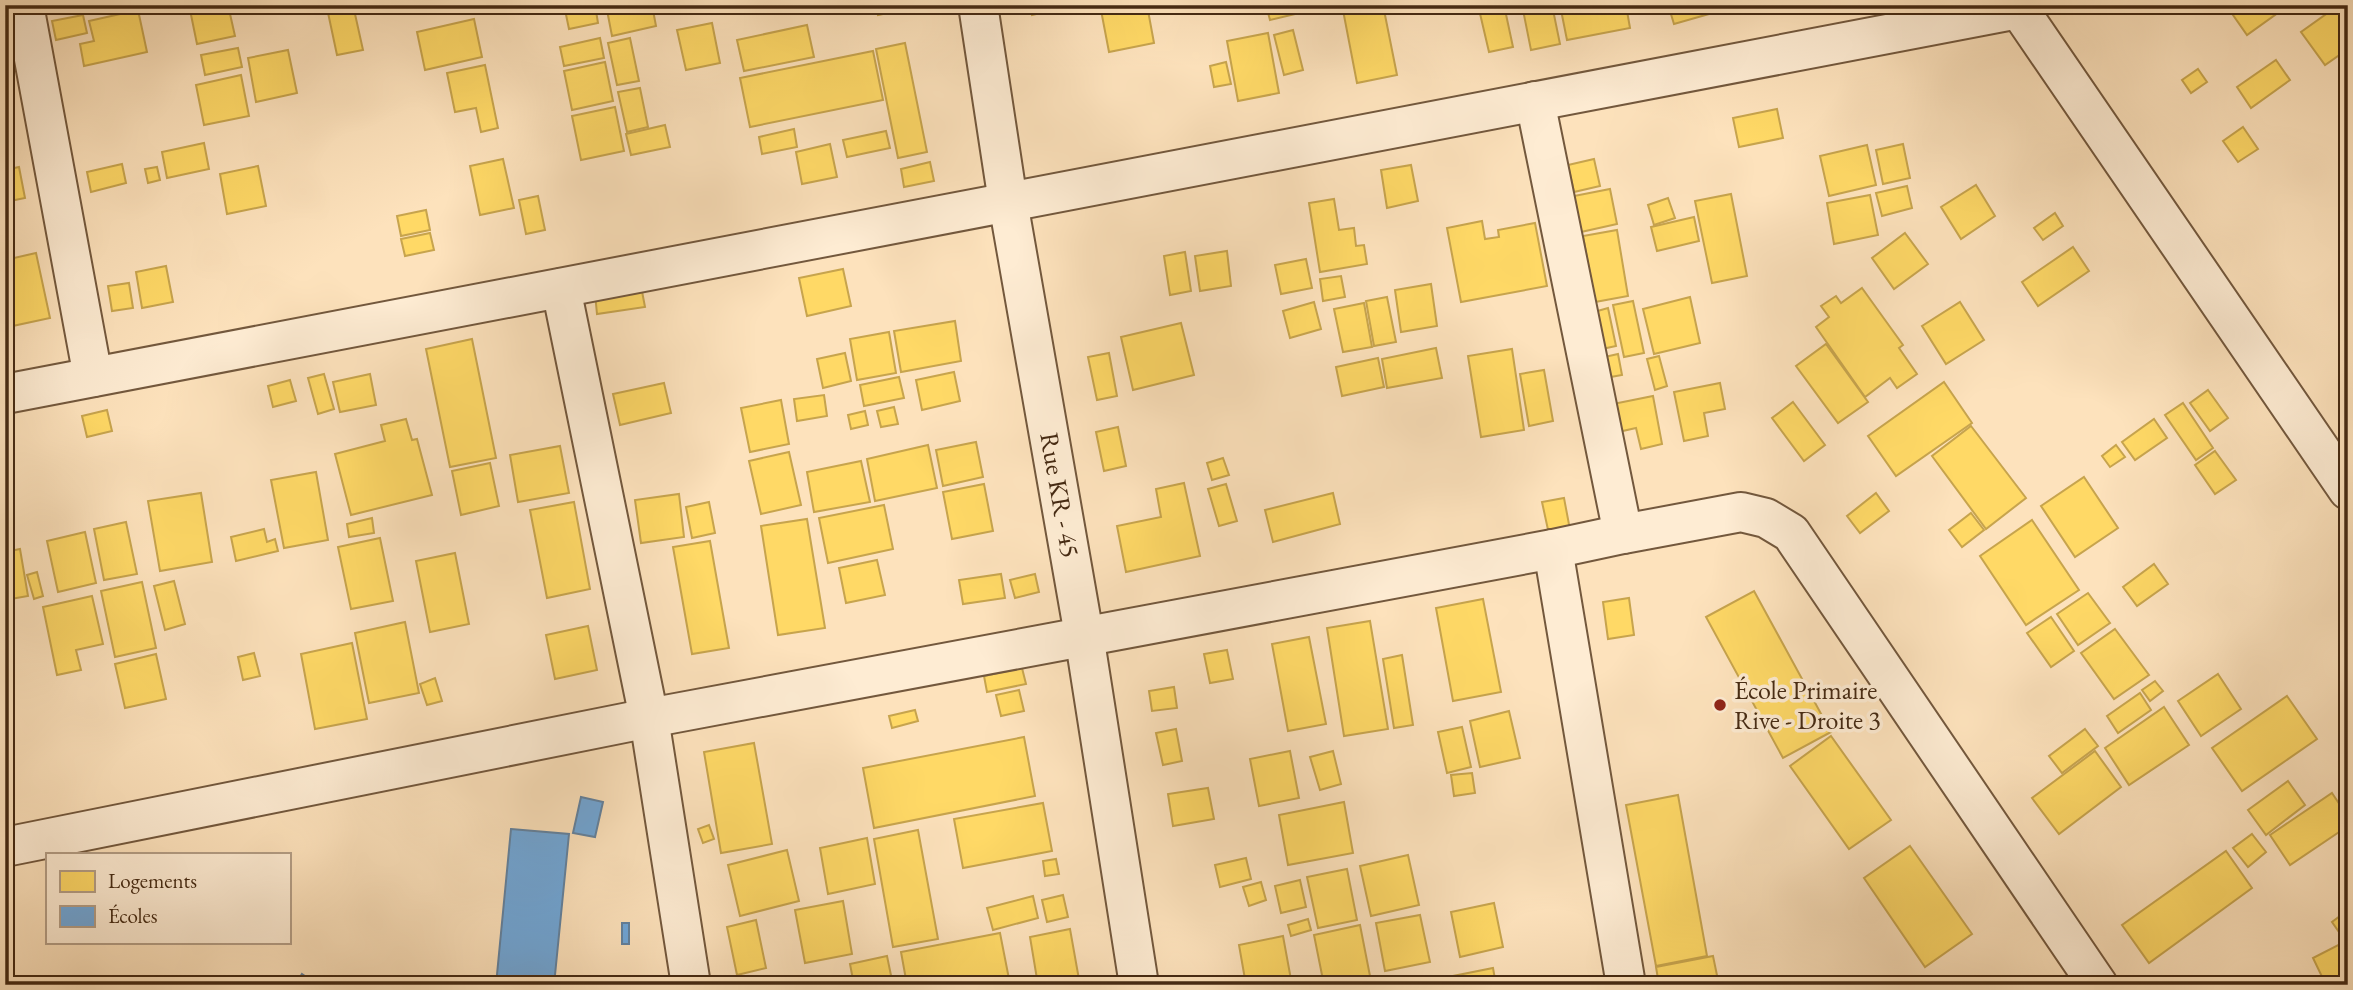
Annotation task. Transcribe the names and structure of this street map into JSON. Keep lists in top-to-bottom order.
{
  "streets": {
    "street": ["Rue KR - 45"]
  },
  "places": ["École Primaire Rive - Droite 3"],
  "legend": ["Logements", "Écoles"]
}
